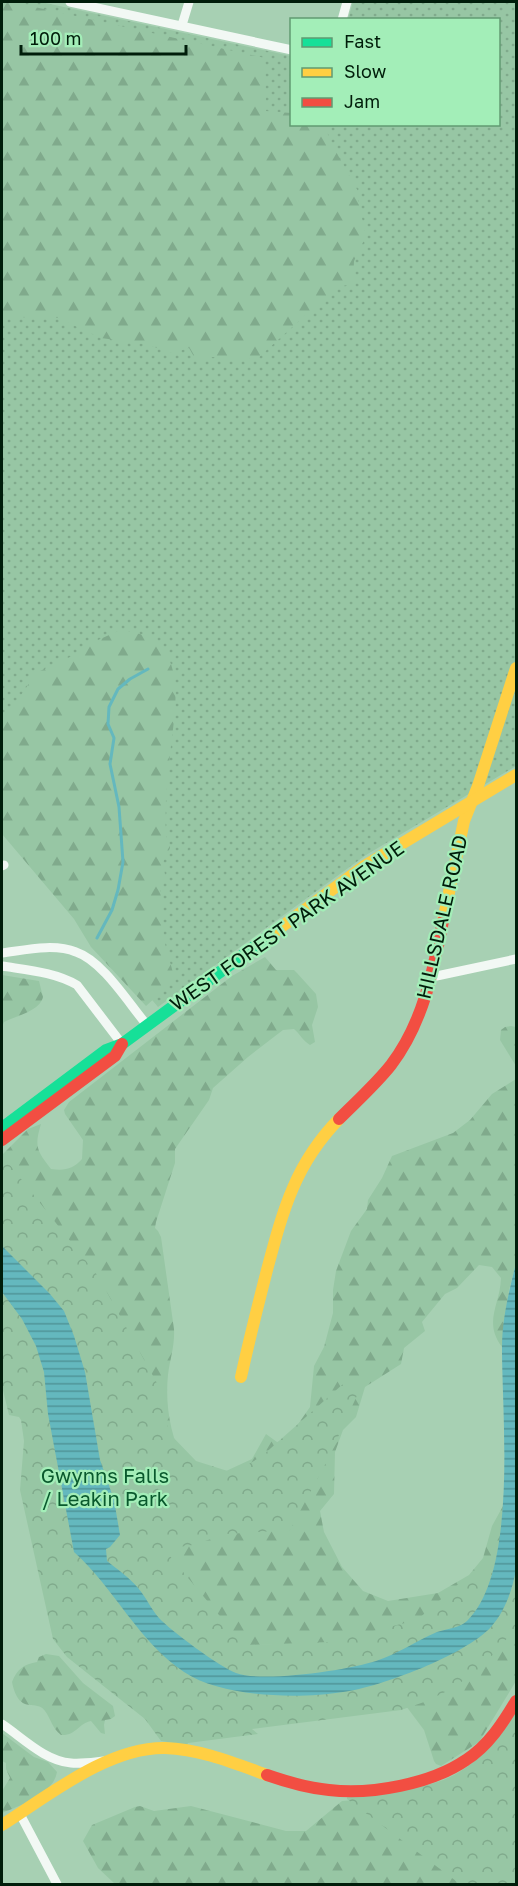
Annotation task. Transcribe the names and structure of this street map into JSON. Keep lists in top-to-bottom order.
{
  "streets": {
    "street": ["HILLSDALE ROAD", "WEST FOREST PARK AVENUE"]
  },
  "crossings": [
    ["HILLSDALE ROAD", "WEST FOREST PARK AVENUE"]
  ],
  "parks": ["Gwynns Falls / Leakin Park"],
  "legend": ["Fast", "Slow", "Jam"],
  "scale_bar": "100 m"
}
